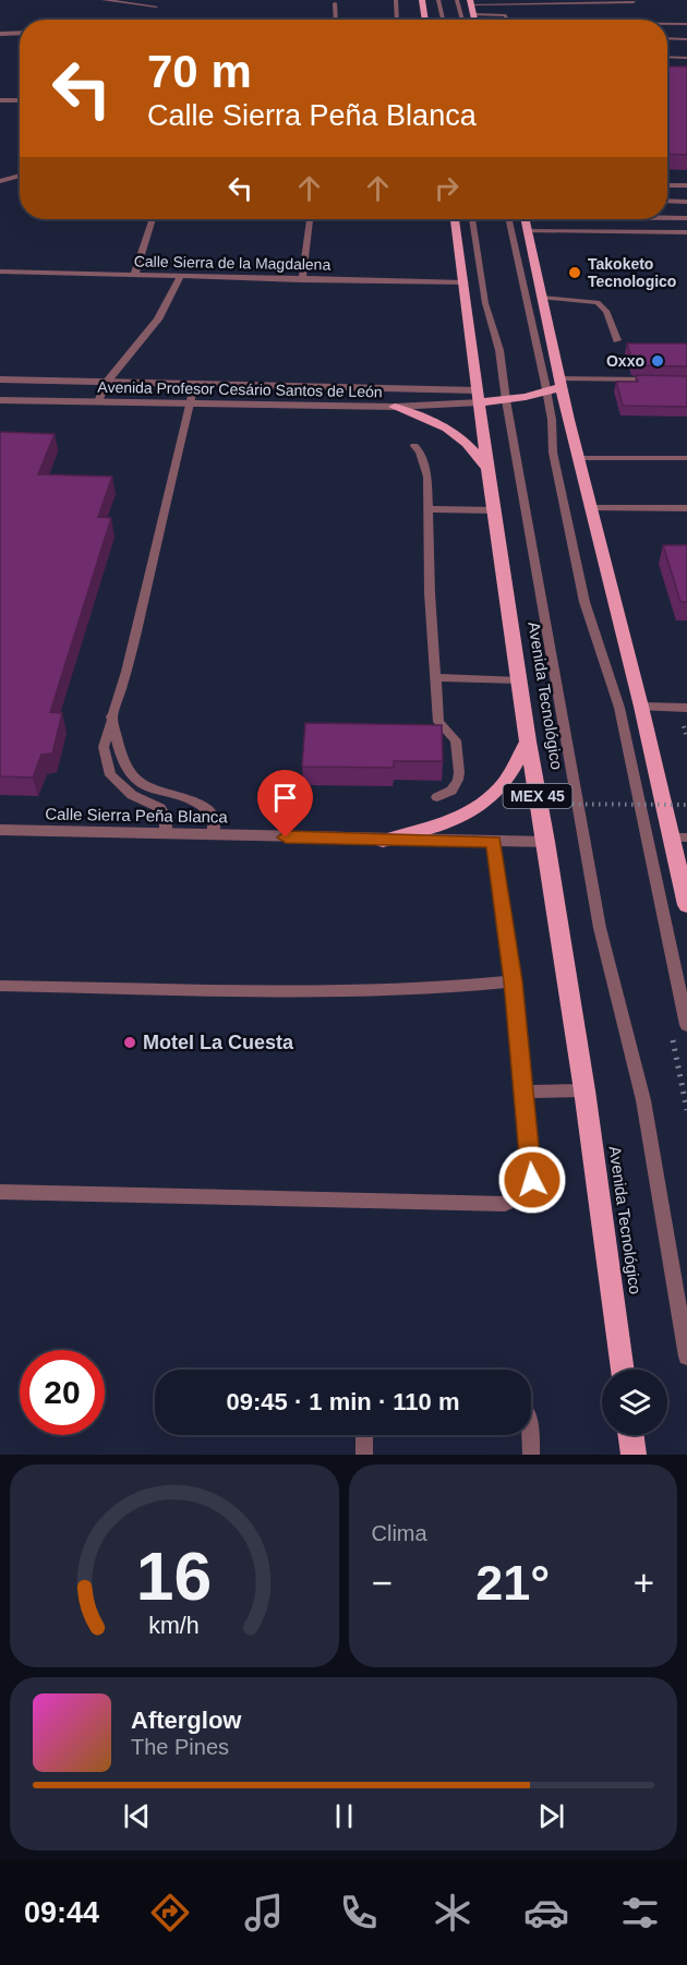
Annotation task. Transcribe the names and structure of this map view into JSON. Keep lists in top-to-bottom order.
{
  "streets": {
    "main road": ["Avenida Tecnológico", "MEX 45"],
    "street": ["Calle Sierra de la Magdalena", "Avenida Profesor Cesário Santos de León", "Calle Sierra Peña Blanca"]
  },
  "crossings": [
    ["Calle Sierra de la Magdalena", "Avenida Tecnológico"],
    ["Avenida Profesor Cesário Santos de León", "Avenida Tecnológico"],
    ["Avenida Tecnológico", "Calle Sierra Peña Blanca"]
  ],
  "places": ["Takoketo Tecnologico", "Oxxo", "Motel La Cuesta"],
  "page": {
    "turn": ["70 m", "Calle Sierra Peña Blanca"],
    "limit": "20",
    "trip": "09:45 · 1 min · 110 m",
    "tile": "Clima",
    "heat": ["−", "21°", "+"],
    "song": ["Afterglow", "The Pines"],
    "tabs": "09:44",
    "gauge": ["16", "km/h"]
  }
}
